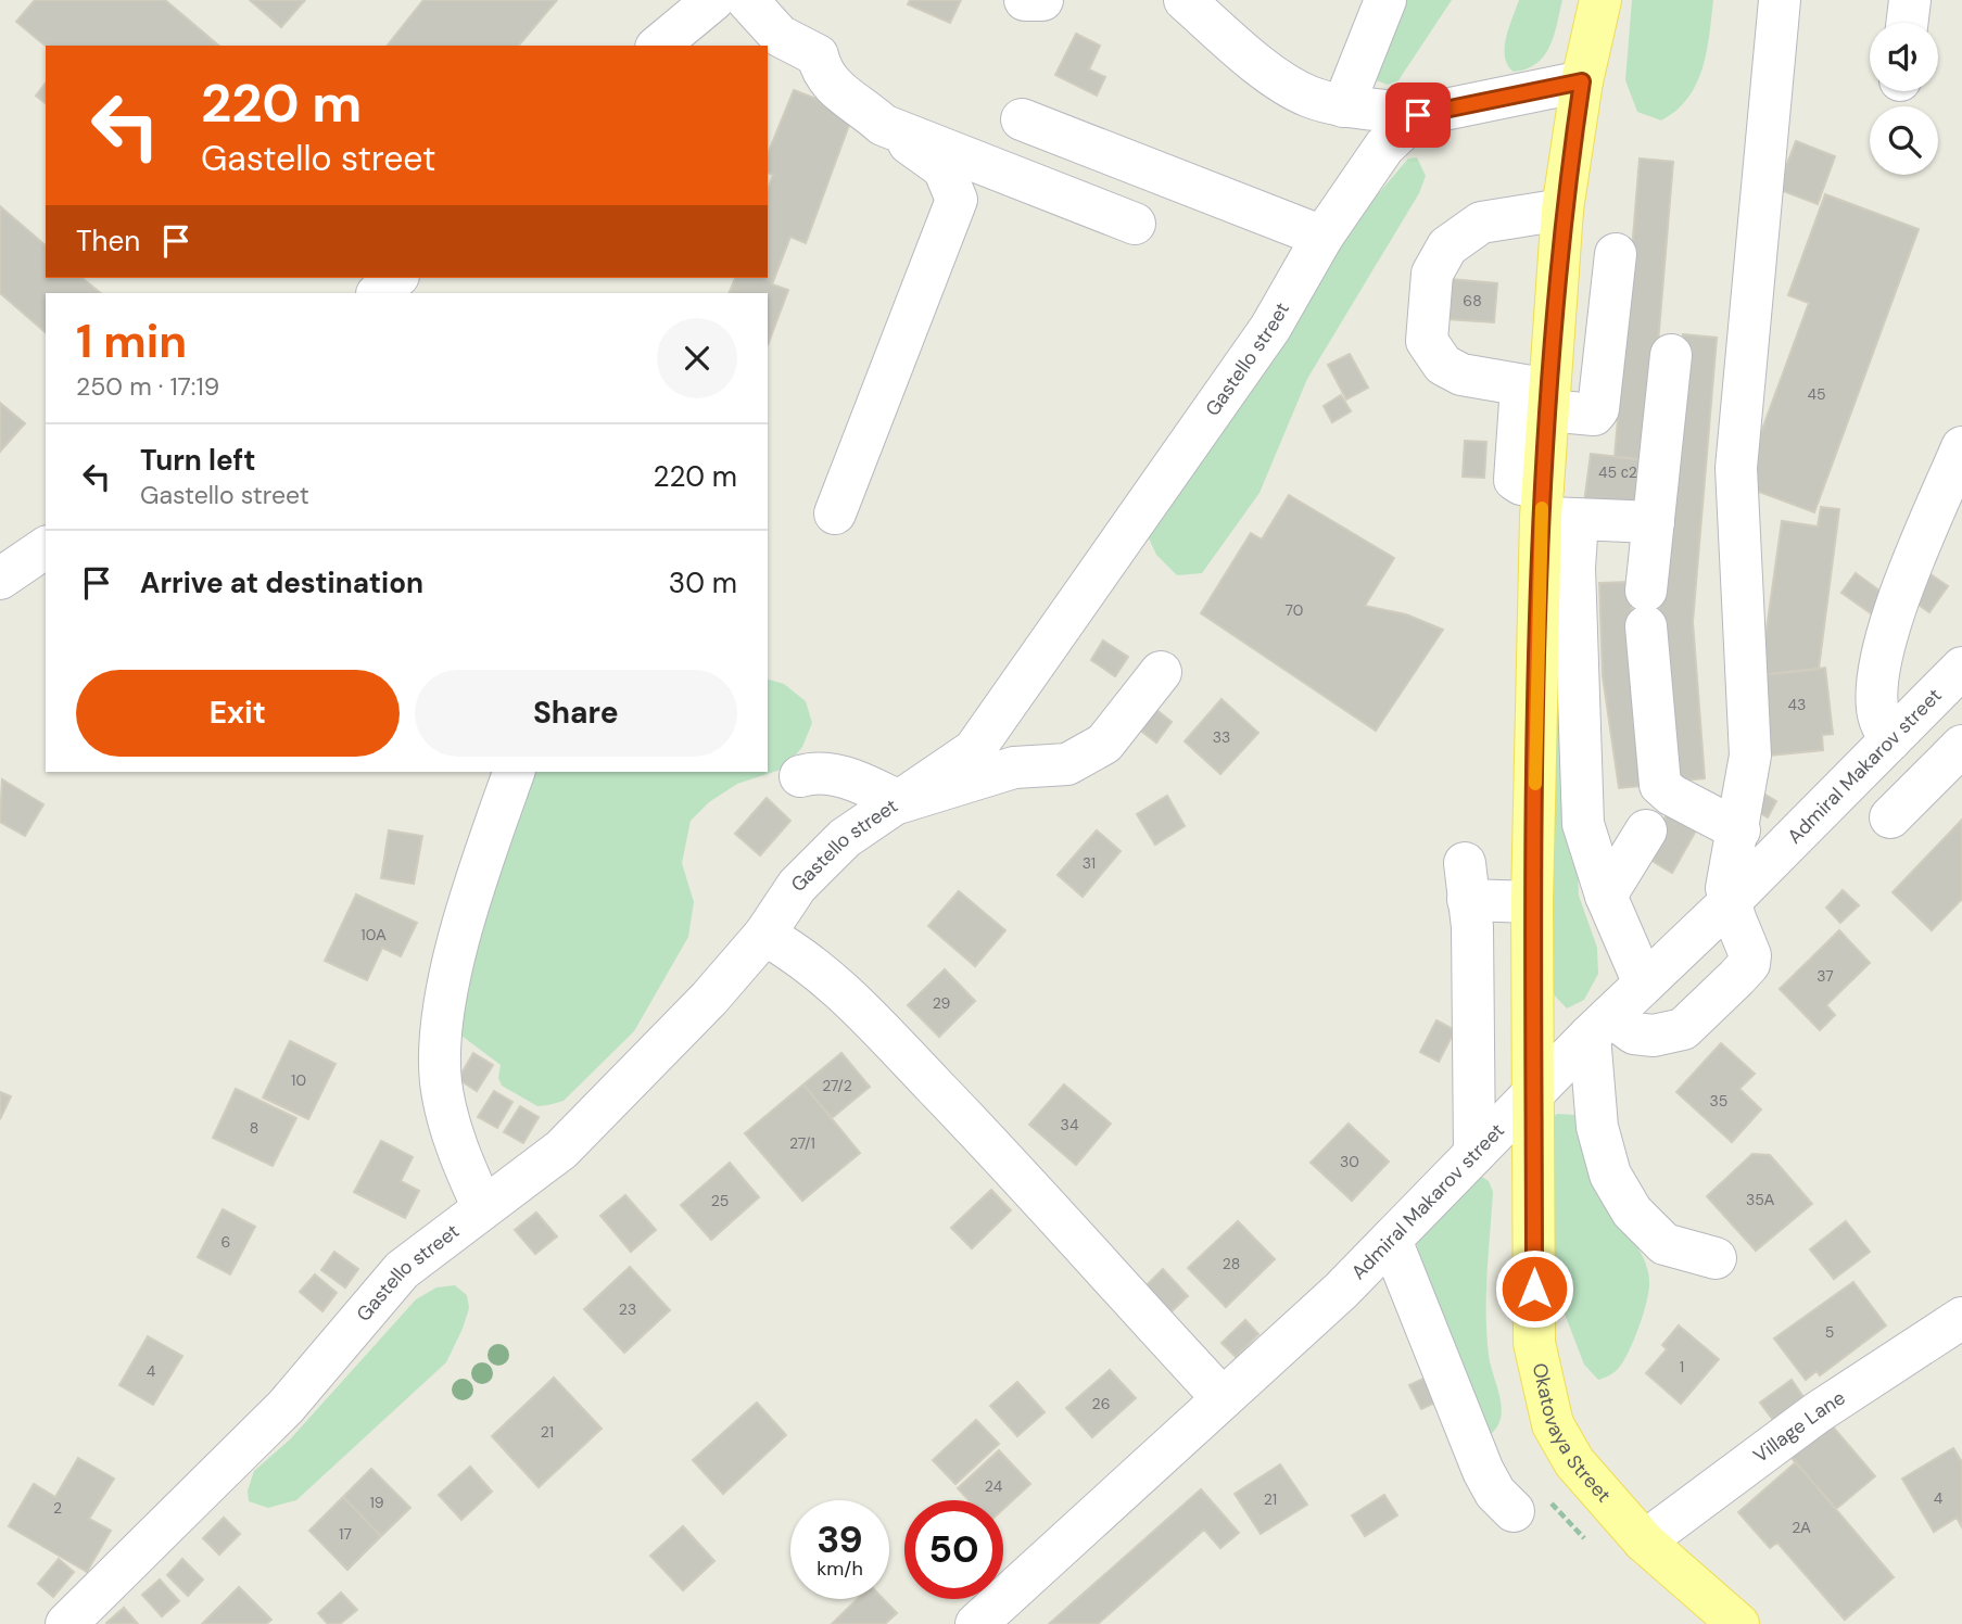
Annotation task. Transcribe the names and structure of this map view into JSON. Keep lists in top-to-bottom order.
{
  "streets": {
    "main road": ["Okatovaya Street"],
    "street": ["Gastello street", "Admiral Makarov street", "Village Lane"]
  },
  "crossings": [
    ["Admiral Makarov street", "Okatovaya Street"],
    ["Village Lane", "Okatovaya Street"]
  ],
  "house_numbers": [
    "68",
    "45",
    "45 с2",
    "70",
    "43",
    "33",
    "31",
    "10А",
    "37",
    "29",
    "10",
    "27/2",
    "35",
    "34",
    "8",
    "27/1",
    "30",
    "35А",
    "25",
    "6",
    "28",
    "23",
    "5",
    "1",
    "4",
    "26",
    "21",
    "24",
    "4",
    "21",
    "19",
    "2",
    "2А",
    "17"
  ],
  "page": {
    "turn": ["220 m", "Gastello street"],
    "then": "Then",
    "heading": ["1 min", "250 m · 17:19"],
    "list": [
      {
        "name": "Turn left",
        "note": "Gastello street",
        "value": "220 m"
      },
      {
        "name": "Arrive at destination",
        "value": "30 m"
      }
    ],
    "buttons": ["Exit", "Share"],
    "speed": "39 km/h",
    "limit": "50"
  }
}
